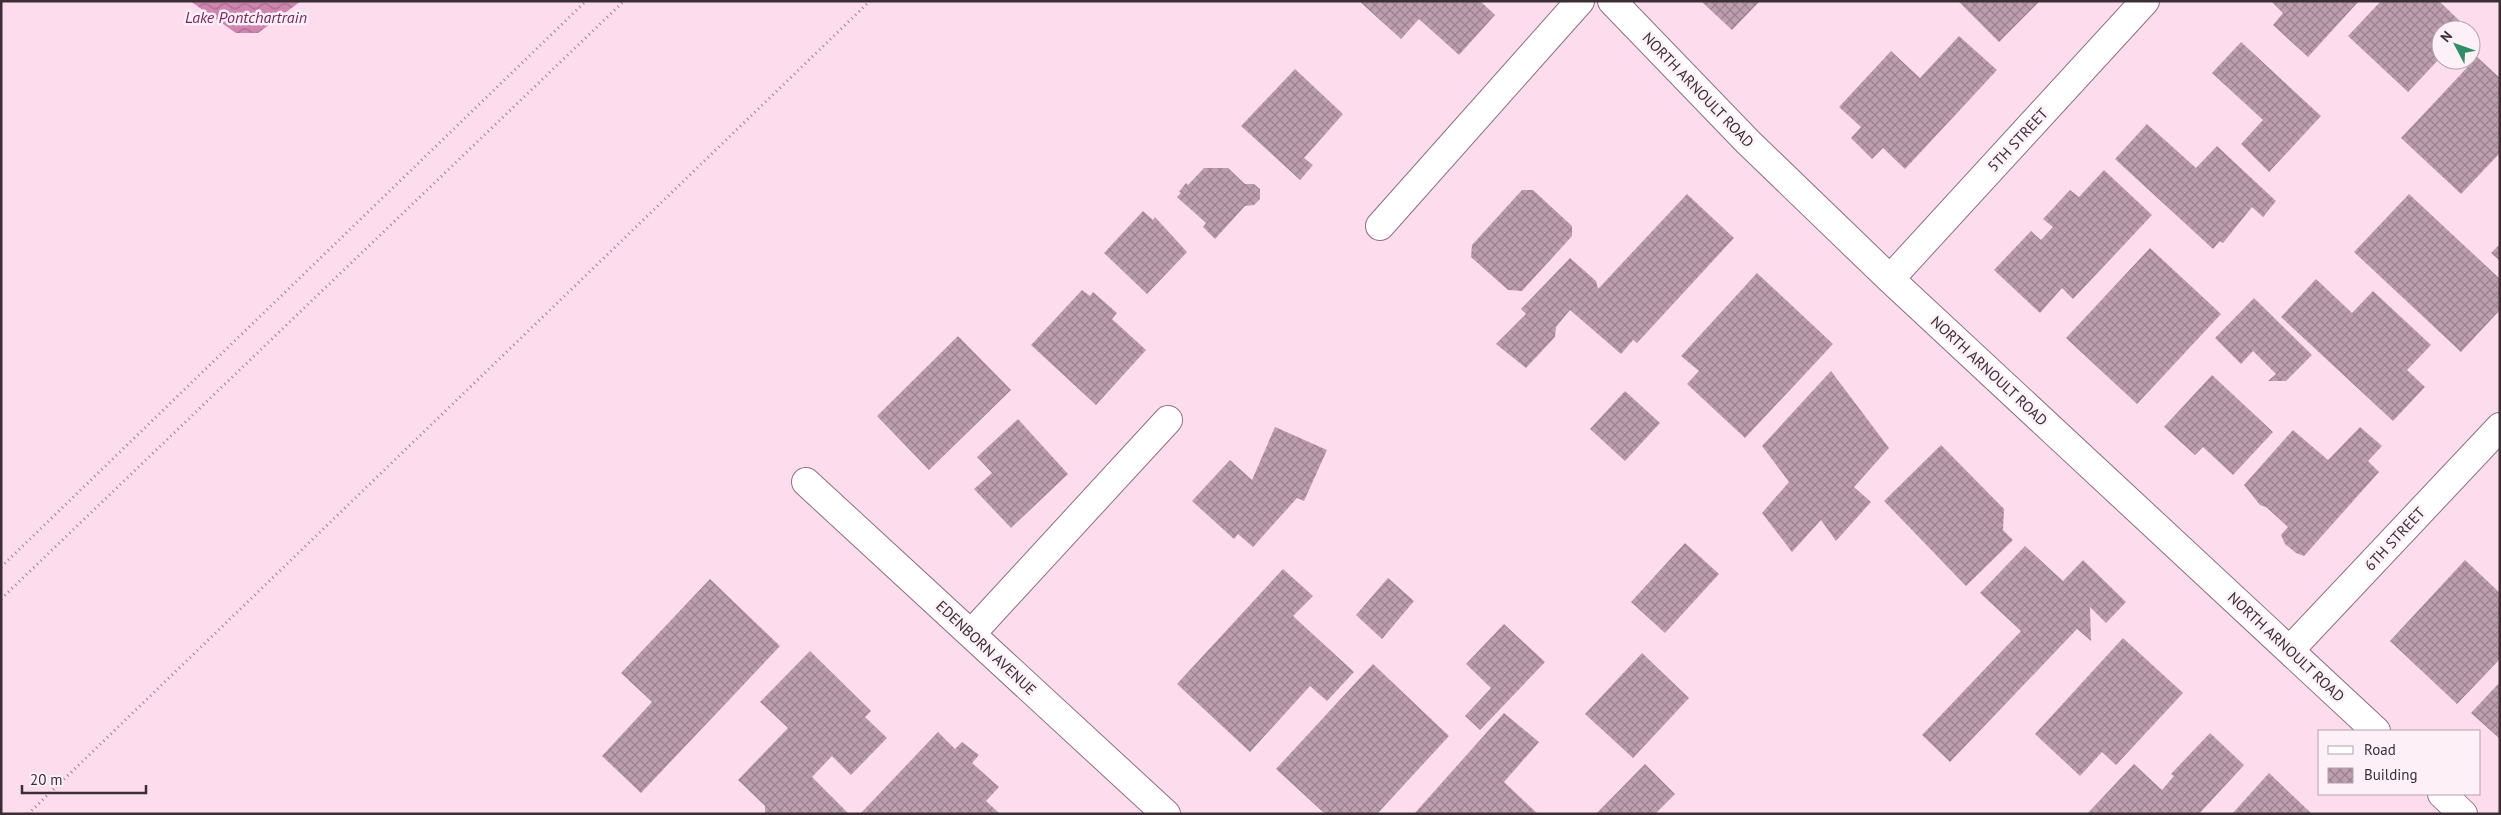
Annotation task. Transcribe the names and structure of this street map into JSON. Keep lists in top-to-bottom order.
{
  "streets": {
    "street": [
      "NORTH ARNOULT ROAD",
      "5TH STREET",
      "6TH STREET",
      "EDENBORN AVENUE"
    ]
  },
  "crossings": [
    ["NORTH ARNOULT ROAD", "5TH STREET"],
    ["NORTH ARNOULT ROAD", "6TH STREET"]
  ],
  "water": ["Lake Pontchartrain"],
  "legend": ["Road", "Building"],
  "scale_bar": "20 m",
  "north": "top left"
}
